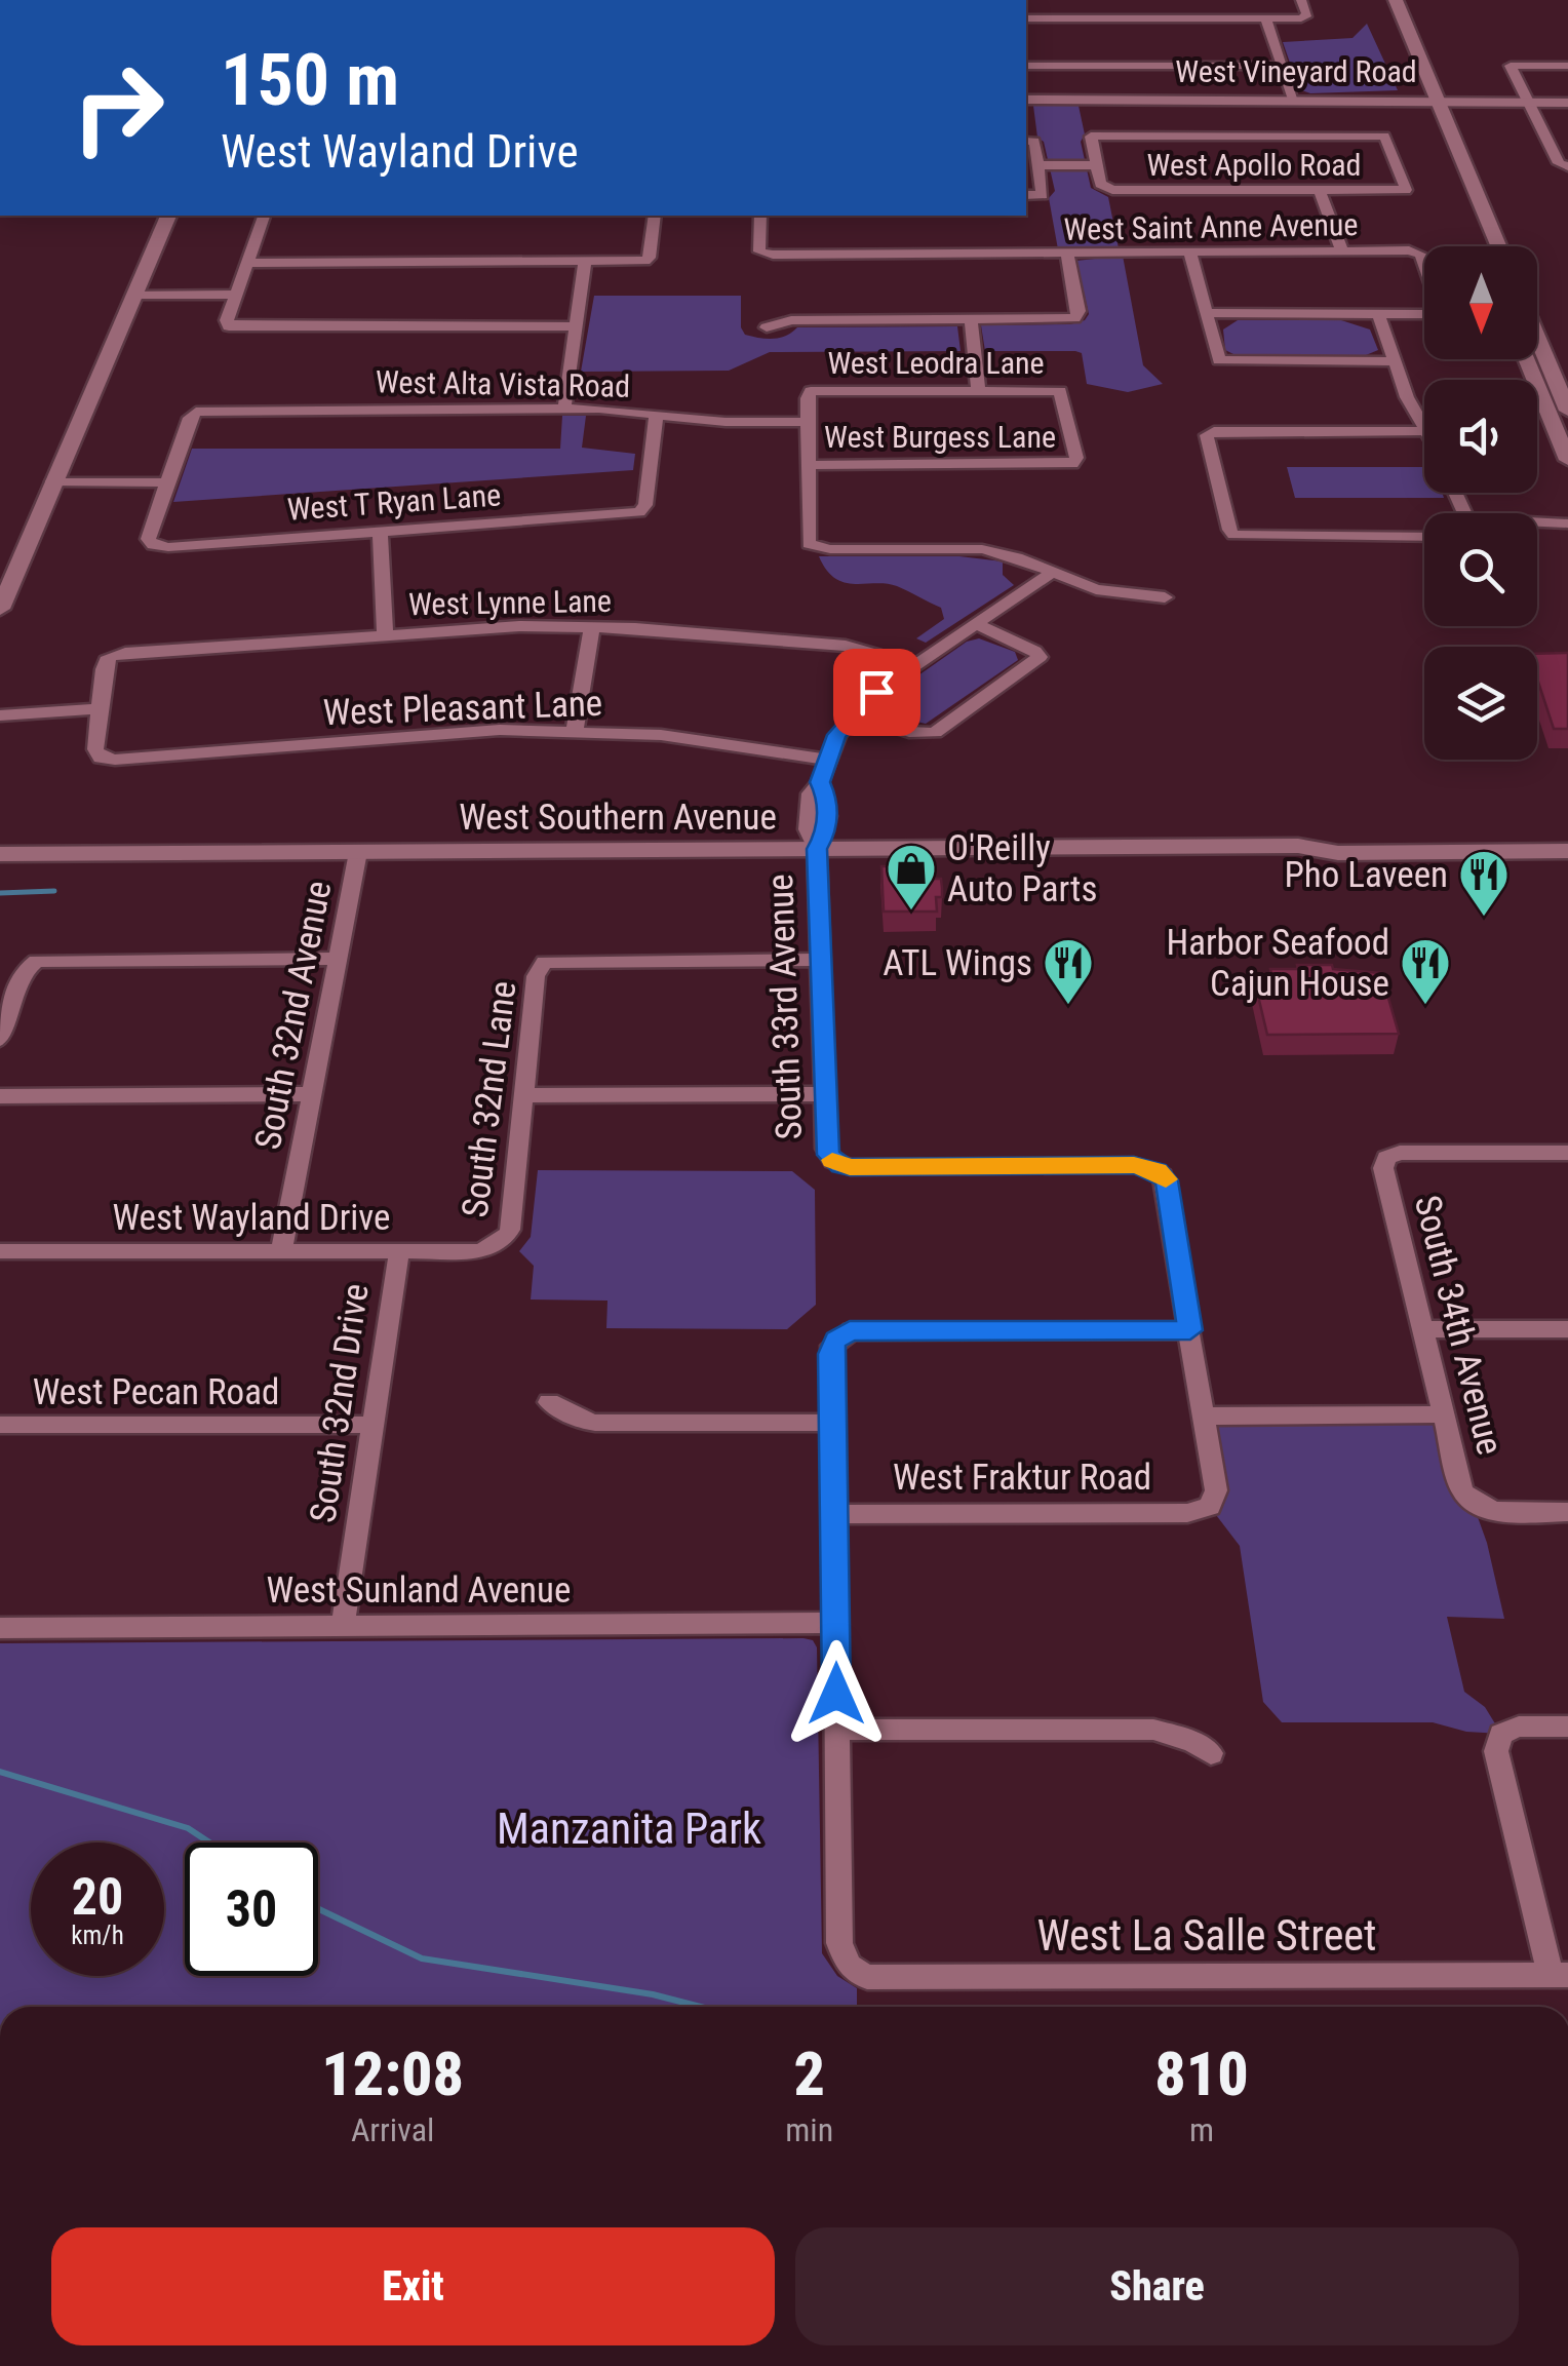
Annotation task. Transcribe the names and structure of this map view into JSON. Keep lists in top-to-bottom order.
{
  "streets": {
    "main road": ["West Vineyard Road", "West Southern Avenue"],
    "street": [
      "West Apollo Road",
      "West Saint Anne Avenue",
      "West Leodra Lane",
      "West Alta Vista Road",
      "West Burgess Lane",
      "West T Ryan Lane",
      "West Lynne Lane",
      "West Pleasant Lane",
      "South 33rd Avenue",
      "South 32nd Avenue",
      "South 32nd Lane",
      "West Wayland Drive",
      "South 34th Avenue",
      "West Pecan Road",
      "South 32nd Drive",
      "West Fraktur Road",
      "West Sunland Avenue",
      "West La Salle Street"
    ]
  },
  "crossings": [
    ["West Leodra Lane", "West Alta Vista Road"],
    ["West Leodra Lane", "West Burgess Lane"],
    ["West Alta Vista Road", "West T Ryan Lane"],
    ["West Lynne Lane", "West Pleasant Lane"],
    ["West Lynne Lane", "South 33rd Avenue"],
    ["West Pleasant Lane", "South 33rd Avenue"],
    ["West Southern Avenue", "South 33rd Avenue"],
    ["West Southern Avenue", "South 32nd Avenue"],
    ["South 33rd Avenue", "South 32nd Lane"],
    ["South 32nd Avenue", "West Wayland Drive"],
    ["South 32nd Lane", "West Wayland Drive"],
    ["West Wayland Drive", "South 32nd Drive"],
    ["West Pecan Road", "South 32nd Drive"],
    ["South 32nd Drive", "West Sunland Avenue"]
  ],
  "parks": ["Manzanita Park"],
  "places": {
    "shop": ["O'Reilly Auto Parts"],
    "restaurant": ["Pho Laveen", "ATL Wings", "Harbor Seafood Cajun House"]
  },
  "north": "bottom",
  "page": {
    "turn": ["150 m", "West Wayland Drive"],
    "speed": "20 km/h",
    "limit": "30",
    "eta": [
      "12:08",
      "Arrival",
      "2",
      "min",
      "810",
      "m"
    ],
    "buttons": ["Exit", "Share"]
  }
}
